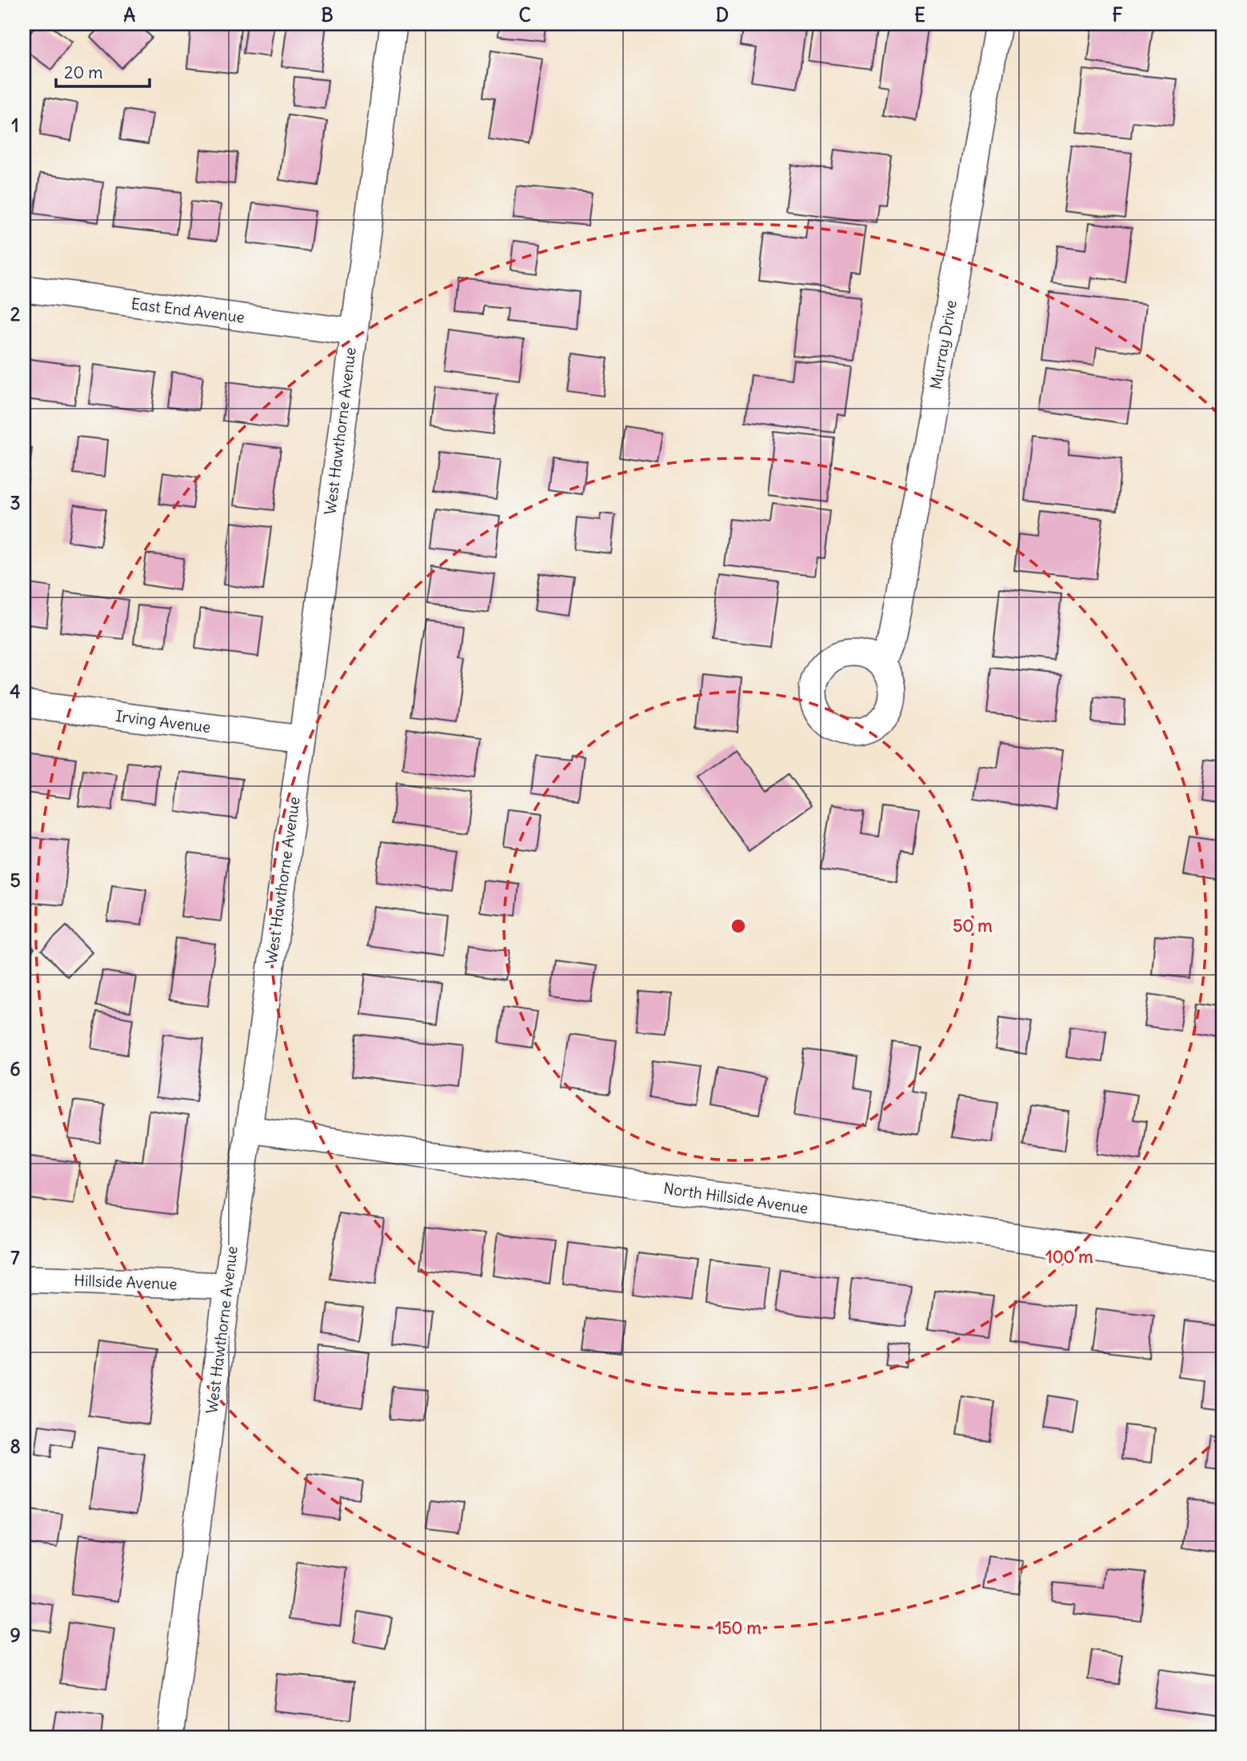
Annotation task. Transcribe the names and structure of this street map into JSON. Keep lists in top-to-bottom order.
{
  "streets": {
    "street": [
      "East End Avenue",
      "Murray Drive",
      "West Hawthorne Avenue",
      "Irving Avenue",
      "North Hillside Avenue",
      "Hillside Avenue"
    ]
  },
  "crossings": [
    ["East End Avenue", "West Hawthorne Avenue"],
    ["West Hawthorne Avenue", "Irving Avenue"],
    ["West Hawthorne Avenue", "North Hillside Avenue"],
    ["West Hawthorne Avenue", "Hillside Avenue"]
  ],
  "scale_bar": "20 m",
  "grid": {
    "columns": [
      "A",
      "B",
      "C",
      "D",
      "E",
      "F"
    ],
    "rows": [
      "1",
      "2",
      "3",
      "4",
      "5",
      "6",
      "7",
      "8",
      "9"
    ]
  },
  "rings": ["50 m", "100 m", "150 m"]
}
